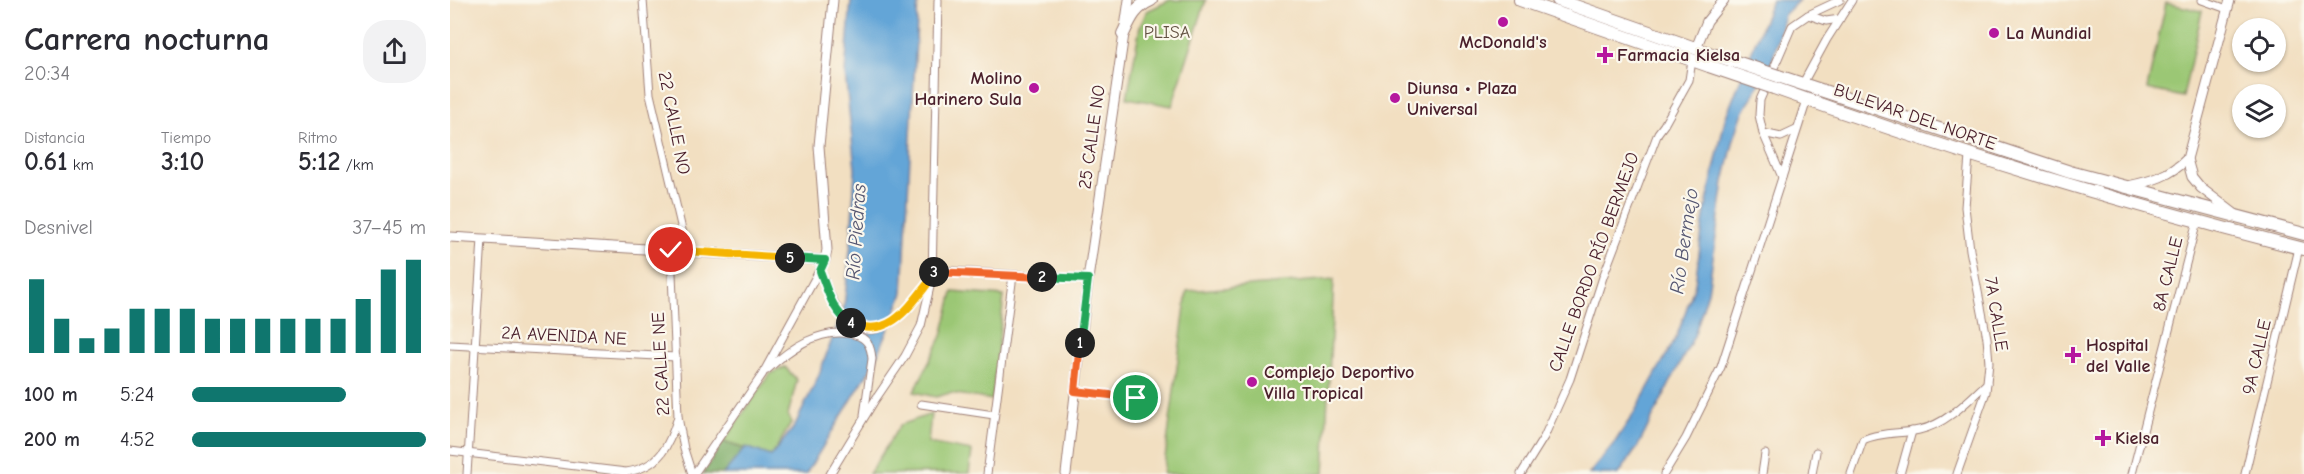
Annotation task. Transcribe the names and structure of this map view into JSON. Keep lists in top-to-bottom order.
{
  "streets": {
    "highway": ["BULEVAR DEL NORTE"],
    "street": [
      "22 CALLE NO",
      "25 CALLE NO",
      "CALLE BORDO RÍO BERMEJO",
      "8A CALLE",
      "7A CALLE",
      "2A AVENIDA NE",
      "9A CALLE",
      "22 CALLE NE"
    ]
  },
  "crossings": [
    ["BULEVAR DEL NORTE", "CALLE BORDO RÍO BERMEJO"],
    ["BULEVAR DEL NORTE", "8A CALLE"],
    ["BULEVAR DEL NORTE", "7A CALLE"],
    ["BULEVAR DEL NORTE", "9A CALLE"],
    ["2A AVENIDA NE", "22 CALLE NE"]
  ],
  "water": ["Río Piedras", "Río Bermejo"],
  "parks": ["PLISA"],
  "places": {
    "other": [
      "McDonald's",
      "La Mundial",
      "Molino Harinero Sula",
      "Diunsa • Plaza Universal",
      "Complejo Deportivo Villa Tropical"
    ],
    "health": ["Farmacia Kielsa", "Hospital del Valle", "Kielsa"]
  },
  "page": {
    "heading": ["Carrera nocturna", "20:34"],
    "stats": [
      ["Distancia", "0.61 km"],
      ["Tiempo", "3:10"],
      ["Ritmo", "5:12 /km"]
    ],
    "chart": ["Desnivel", "37–45 m"],
    "pins": [
      "5",
      "3",
      "2",
      "4",
      "1"
    ],
    "list": [
      {
        "name": "100 m",
        "note": "5:24"
      },
      {
        "name": "200 m",
        "note": "4:52"
      }
    ]
  }
}
